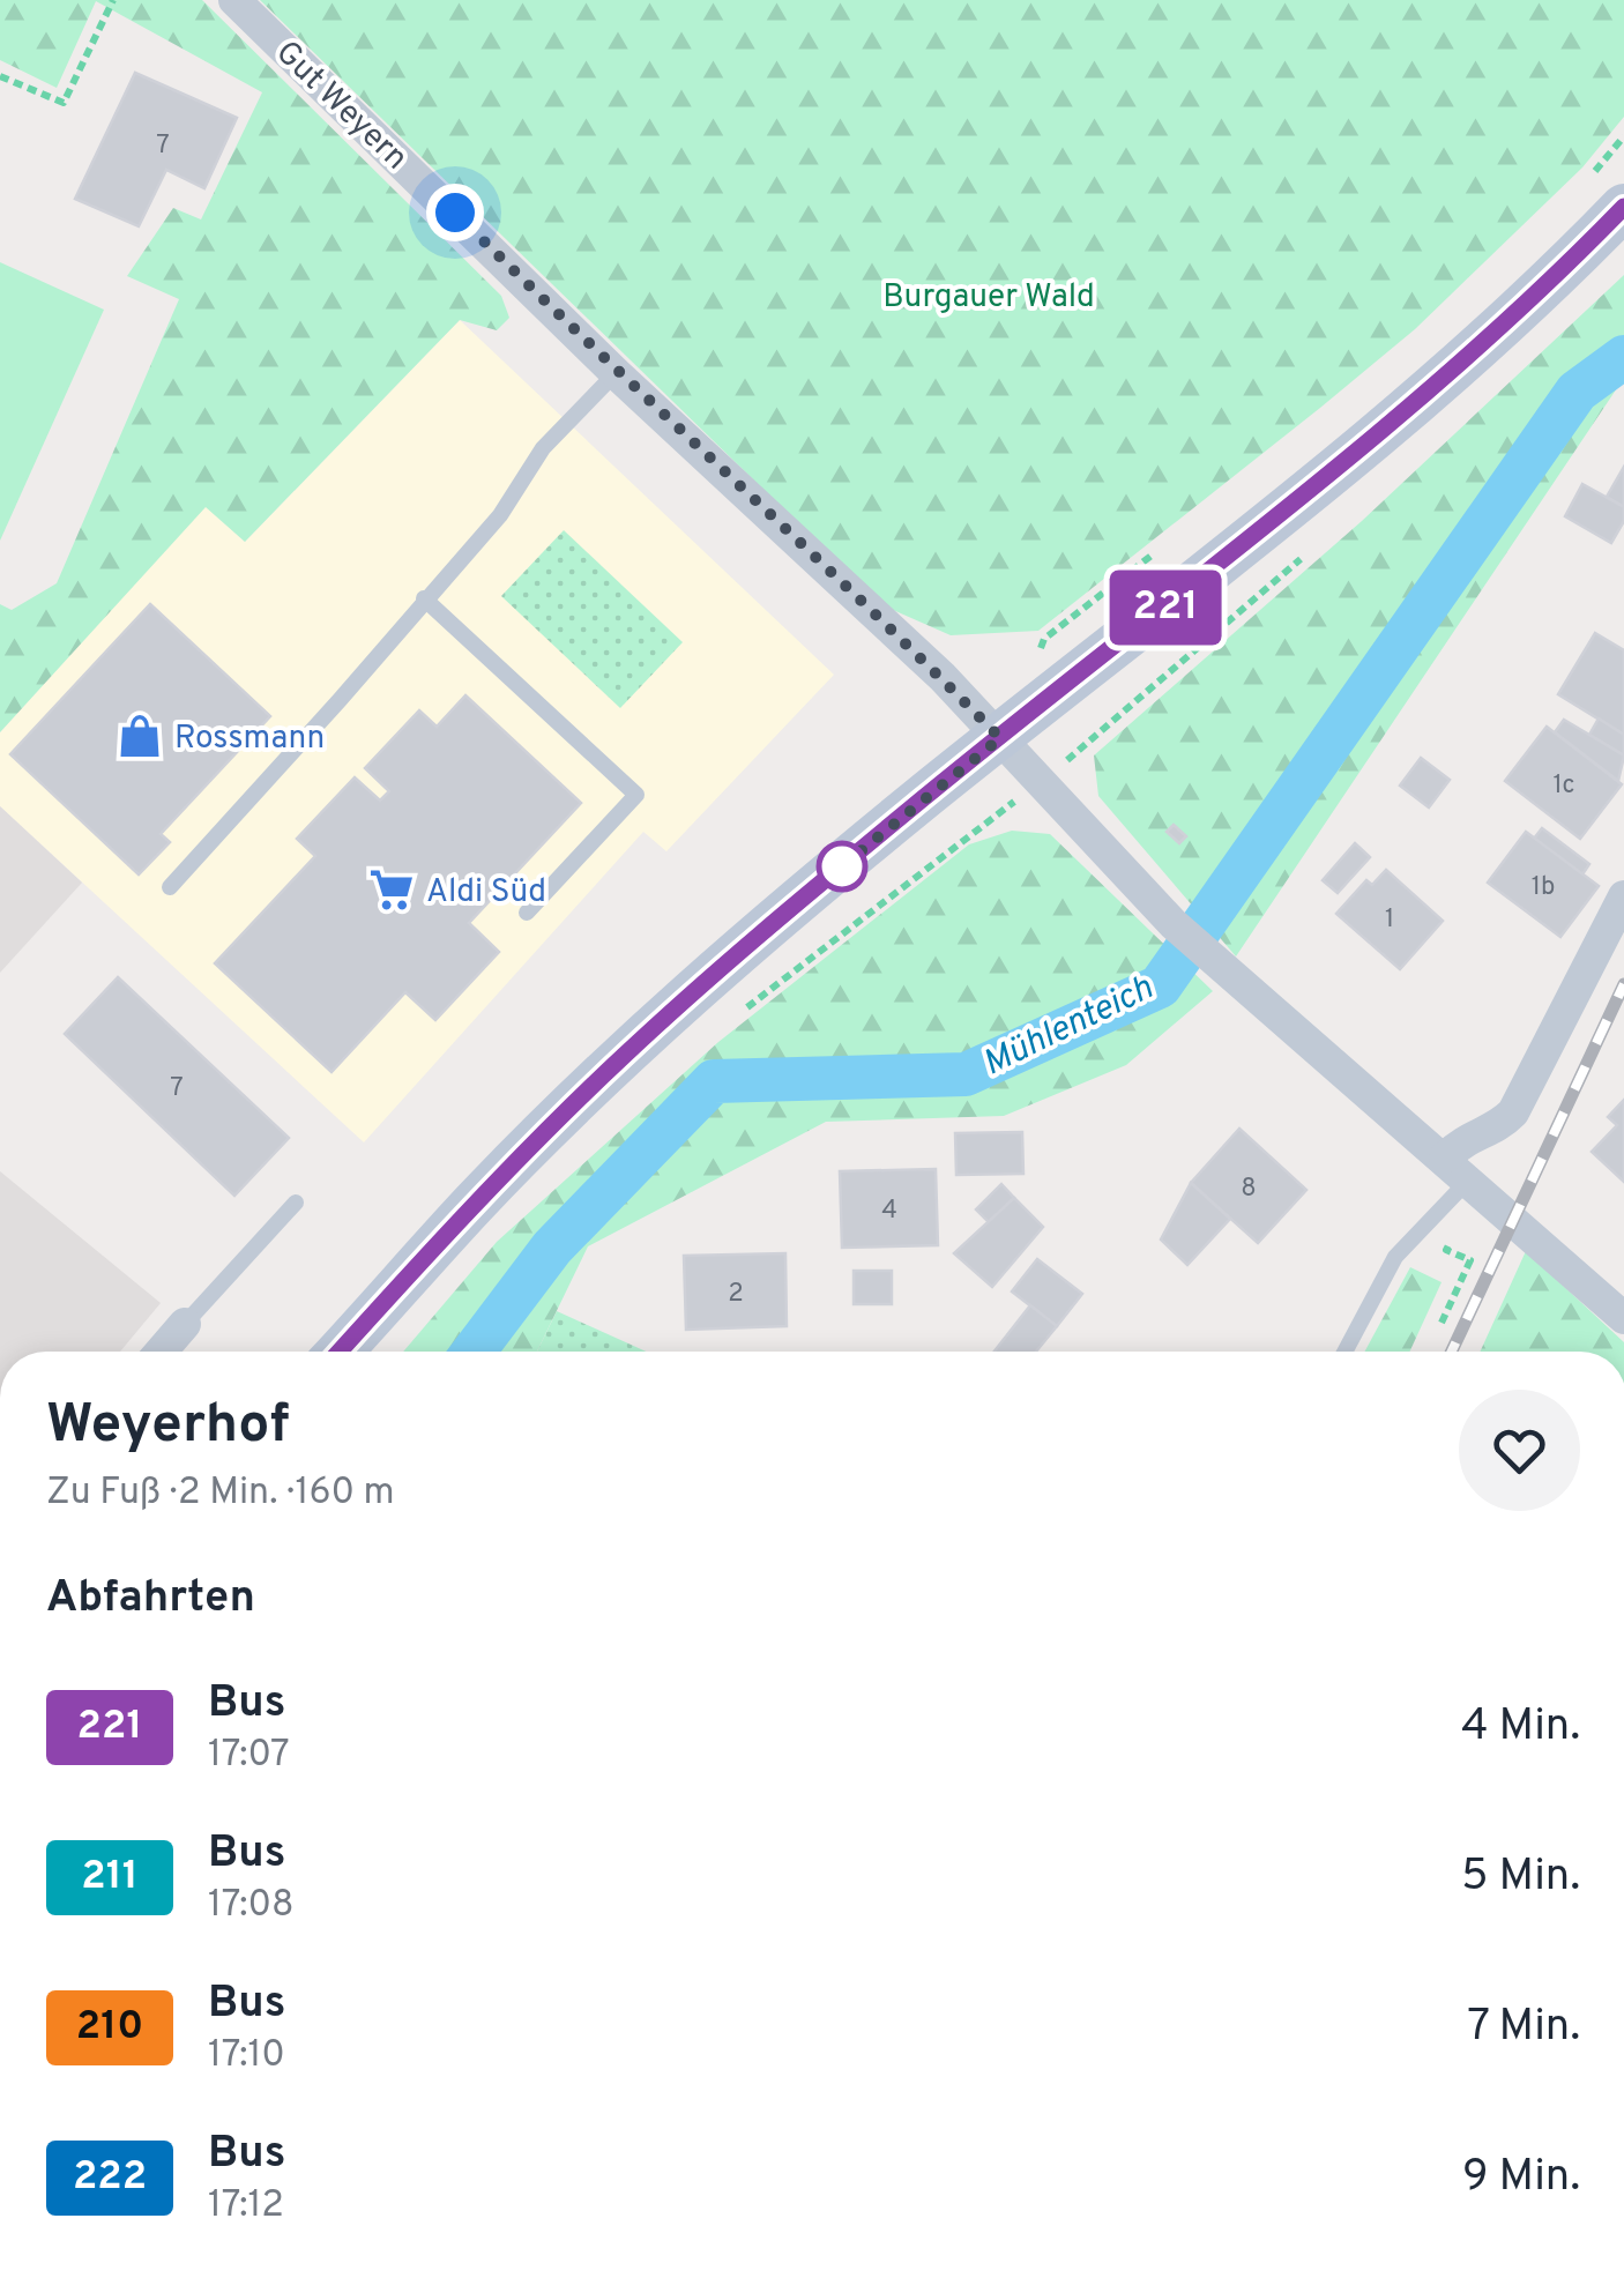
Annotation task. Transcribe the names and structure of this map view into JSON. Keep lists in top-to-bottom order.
{
  "streets": {
    "street": ["Gut Weyern"]
  },
  "water": ["Mühlenteich"],
  "parks": ["Burgauer Wald"],
  "places": {
    "shop": ["Rossmann"],
    "supermarket": ["Aldi Süd"]
  },
  "lines": ["bus line 221"],
  "house_numbers": [
    "7",
    "1c",
    "1b",
    "1",
    "7",
    "8",
    "4",
    "2"
  ],
  "page": {
    "on_map": "221",
    "heading": [
      ["Weyerhof", "Zu Fuß · 2 Min. · 160 m"],
      "Abfahrten"
    ],
    "list": [
      {
        "mark": "221",
        "name": "Bus",
        "note": "17:07",
        "value": "4 Min."
      },
      {
        "mark": "211",
        "name": "Bus",
        "note": "17:08",
        "value": "5 Min."
      },
      {
        "mark": "210",
        "name": "Bus",
        "note": "17:10",
        "value": "7 Min."
      },
      {
        "mark": "222",
        "name": "Bus",
        "note": "17:12",
        "value": "9 Min."
      }
    ]
  }
}
